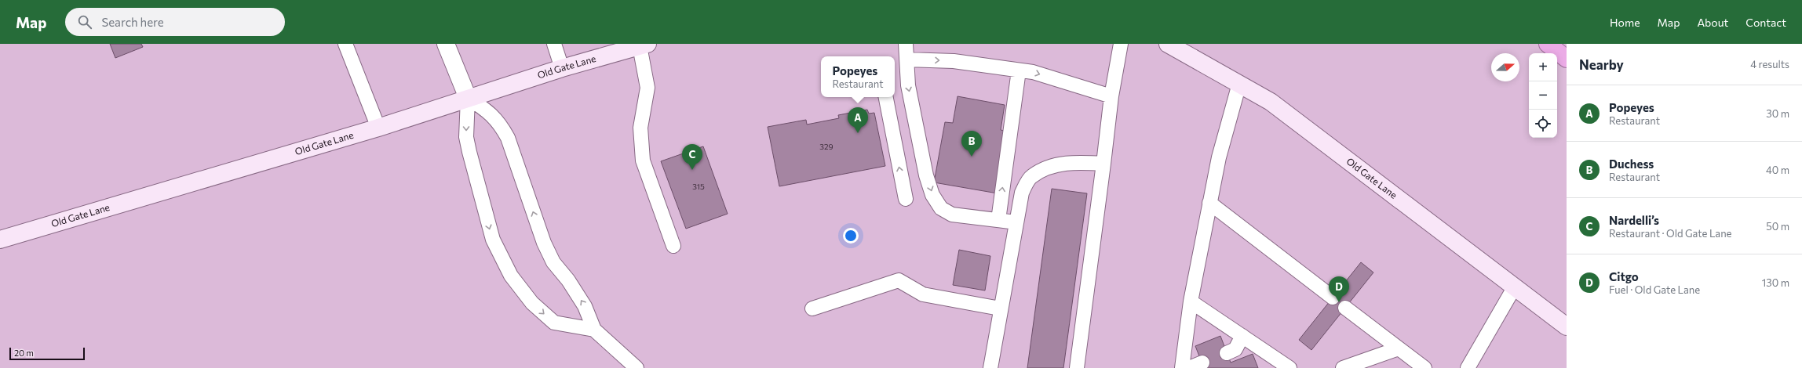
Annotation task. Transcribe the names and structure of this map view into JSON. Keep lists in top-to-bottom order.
{
  "streets": {
    "main road": ["Old Gate Lane"]
  },
  "house_numbers": ["329", "315"],
  "scale_bar": "20 m",
  "north": "right",
  "page": {
    "header": "Map",
    "search": "Search here",
    "nav": [
      "Home",
      "Map",
      "About",
      "Contact"
    ],
    "heading": ["Nearby", "4 results"],
    "map_buttons": ["+", "−"],
    "popup": ["Popeyes", "Restaurant"],
    "list": [
      {
        "mark": "A",
        "name": "Popeyes",
        "note": "Restaurant",
        "value": "30 m"
      },
      {
        "mark": "B",
        "name": "Duchess",
        "note": "Restaurant",
        "value": "40 m"
      },
      {
        "mark": "C",
        "name": "Nardelli’s",
        "note": "Restaurant · Old Gate Lane",
        "value": "50 m"
      },
      {
        "mark": "D",
        "name": "Citgo",
        "note": "Fuel · Old Gate Lane",
        "value": "130 m"
      }
    ],
    "pins": [
      "A",
      "B",
      "C",
      "D"
    ],
    "scale": "20 m"
  }
}
